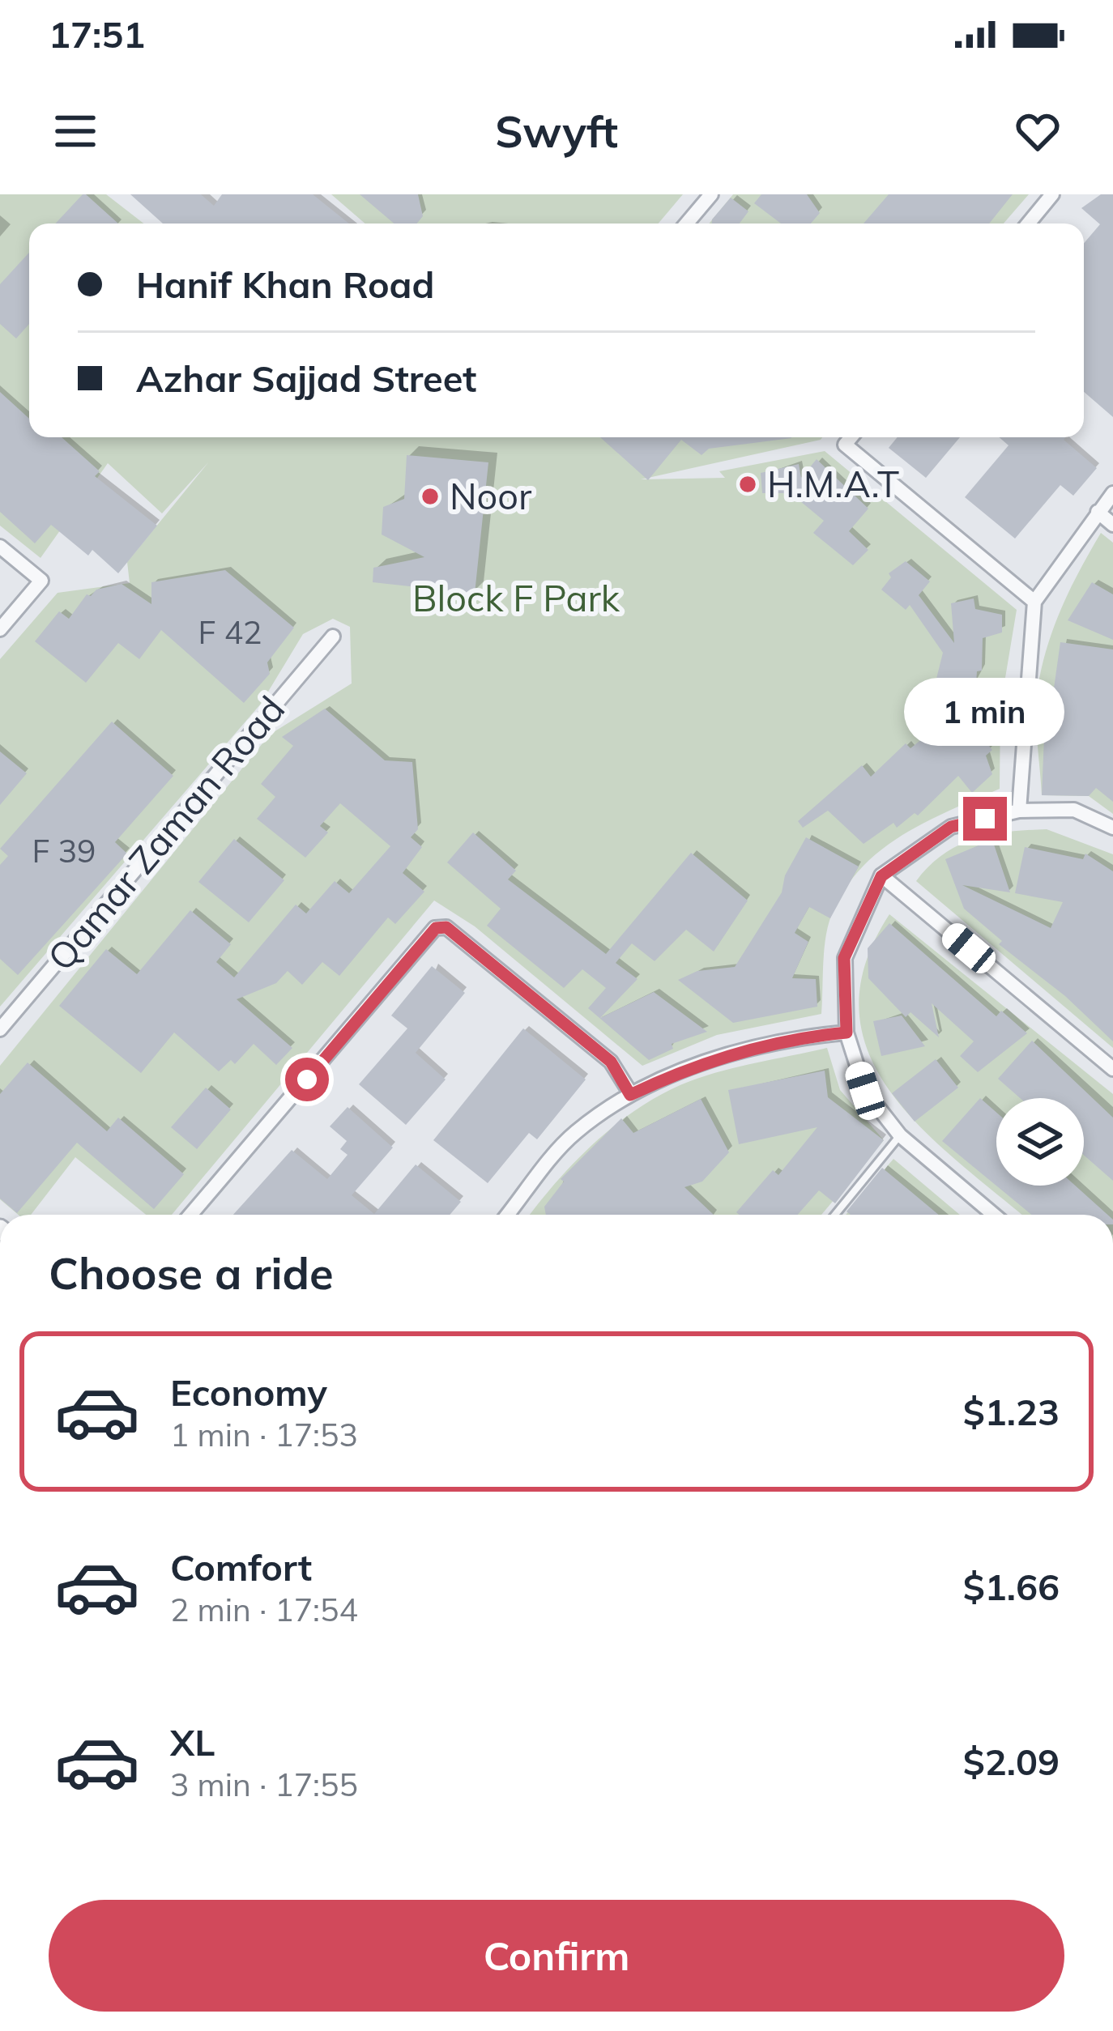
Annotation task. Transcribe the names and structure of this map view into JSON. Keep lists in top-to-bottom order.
{
  "streets": {
    "street": ["Qamar Zaman Road"]
  },
  "parks": ["Block F Park"],
  "places": ["H.M.A.T", "Noor"],
  "house_numbers": ["F 42", "F 39"],
  "page": {
    "status": "17:51",
    "header": "Swyft",
    "banner": ["Hanif Khan Road", "Azhar Sajjad Street"],
    "bubble": "1 min",
    "heading": "Choose a ride",
    "list": [
      {
        "name": "Economy",
        "note": "1 min · 17:53",
        "value": "$1.23"
      },
      {
        "name": "Comfort",
        "note": "2 min · 17:54",
        "value": "$1.66"
      },
      {
        "name": "XL",
        "note": "3 min · 17:55",
        "value": "$2.09"
      }
    ],
    "buttons": "Confirm"
  }
}
